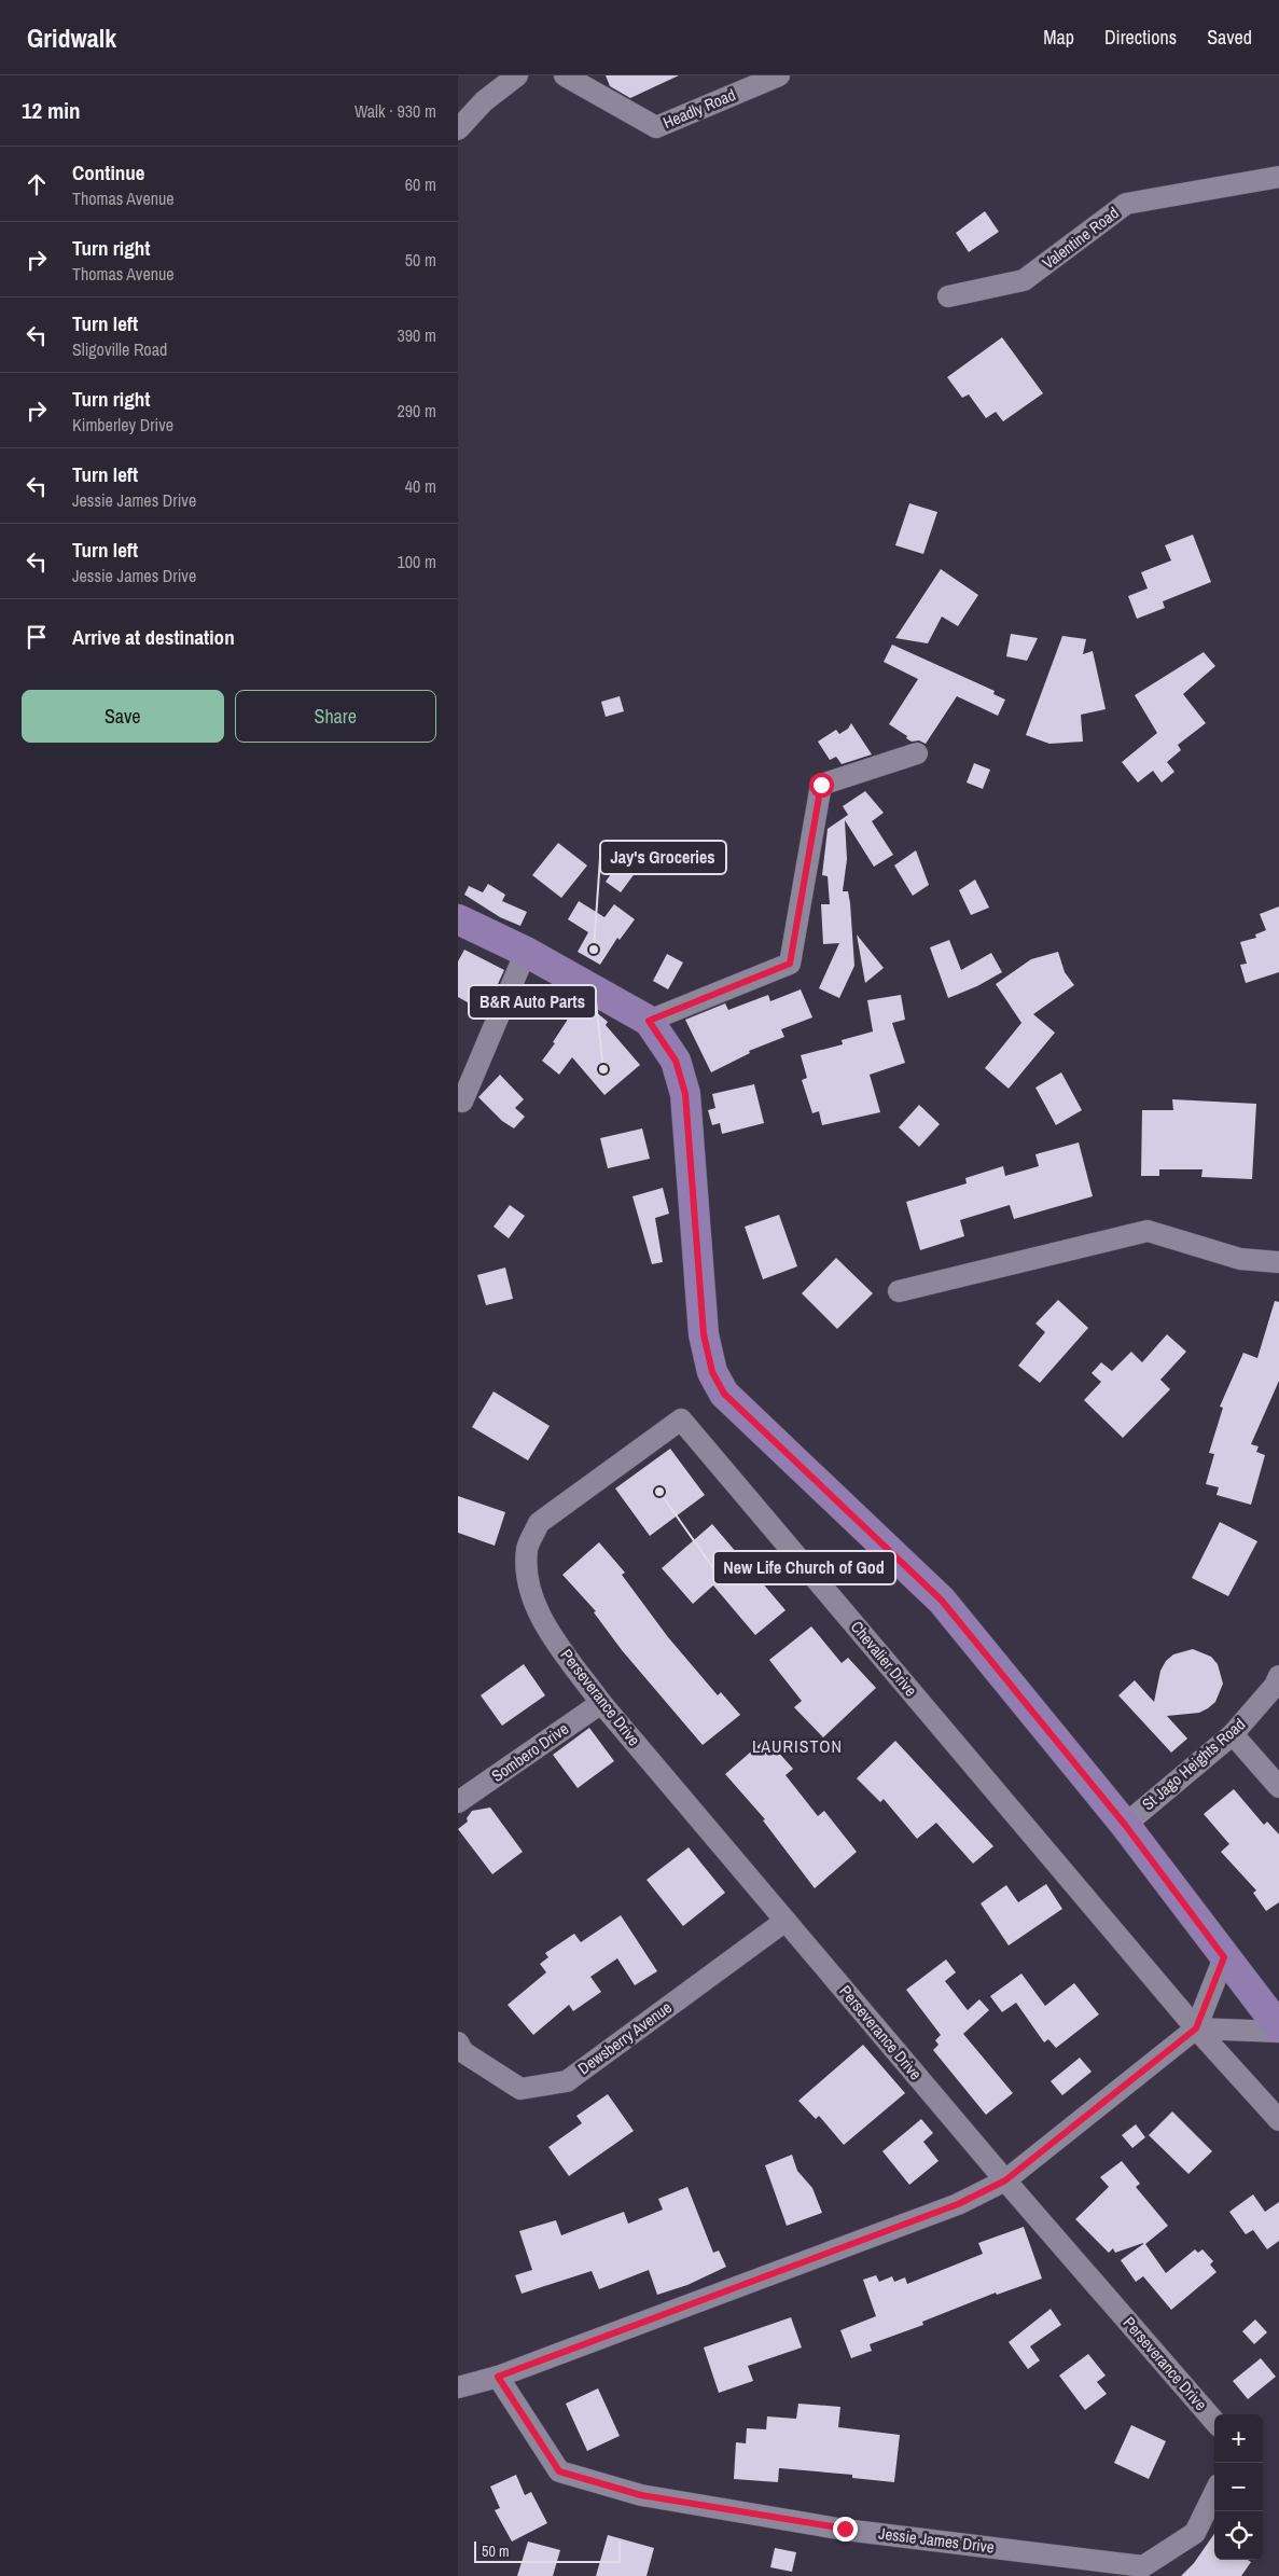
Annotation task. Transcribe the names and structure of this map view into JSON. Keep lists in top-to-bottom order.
{
  "streets": {
    "street": [
      "Headly Road",
      "Valentine Road",
      "Chevalier Drive",
      "Perseverance Drive",
      "Sombero Drive",
      "St Jago Heights Road",
      "Dewsberry Avenue",
      "Jessie James Drive"
    ]
  },
  "crossings": [
    ["Chevalier Drive", "Perseverance Drive"],
    ["Perseverance Drive", "Sombero Drive"],
    ["Perseverance Drive", "Dewsberry Avenue"]
  ],
  "districts": ["LAURISTON"],
  "places": ["Jay's Groceries", "B&R Auto Parts", "New Life Church of God"],
  "scale_bar": "50 m",
  "page": {
    "header": "Gridwalk",
    "nav": ["Map", "Directions", "Saved"],
    "heading": ["12 min", "Walk · 930 m"],
    "list": [
      ["Continue", "Thomas Avenue", "60 m"],
      ["Turn right", "Thomas Avenue", "50 m"],
      ["Turn left", "Sligoville Road", "390 m"],
      ["Turn right", "Kimberley Drive", "290 m"],
      ["Turn left", "Jessie James Drive", "40 m"],
      ["Turn left", "Jessie James Drive", "100 m"],
      "Arrive at destination"
    ],
    "buttons": ["Save", "Share"],
    "map_buttons": ["+", "−"],
    "scale": "50 m"
  }
}
